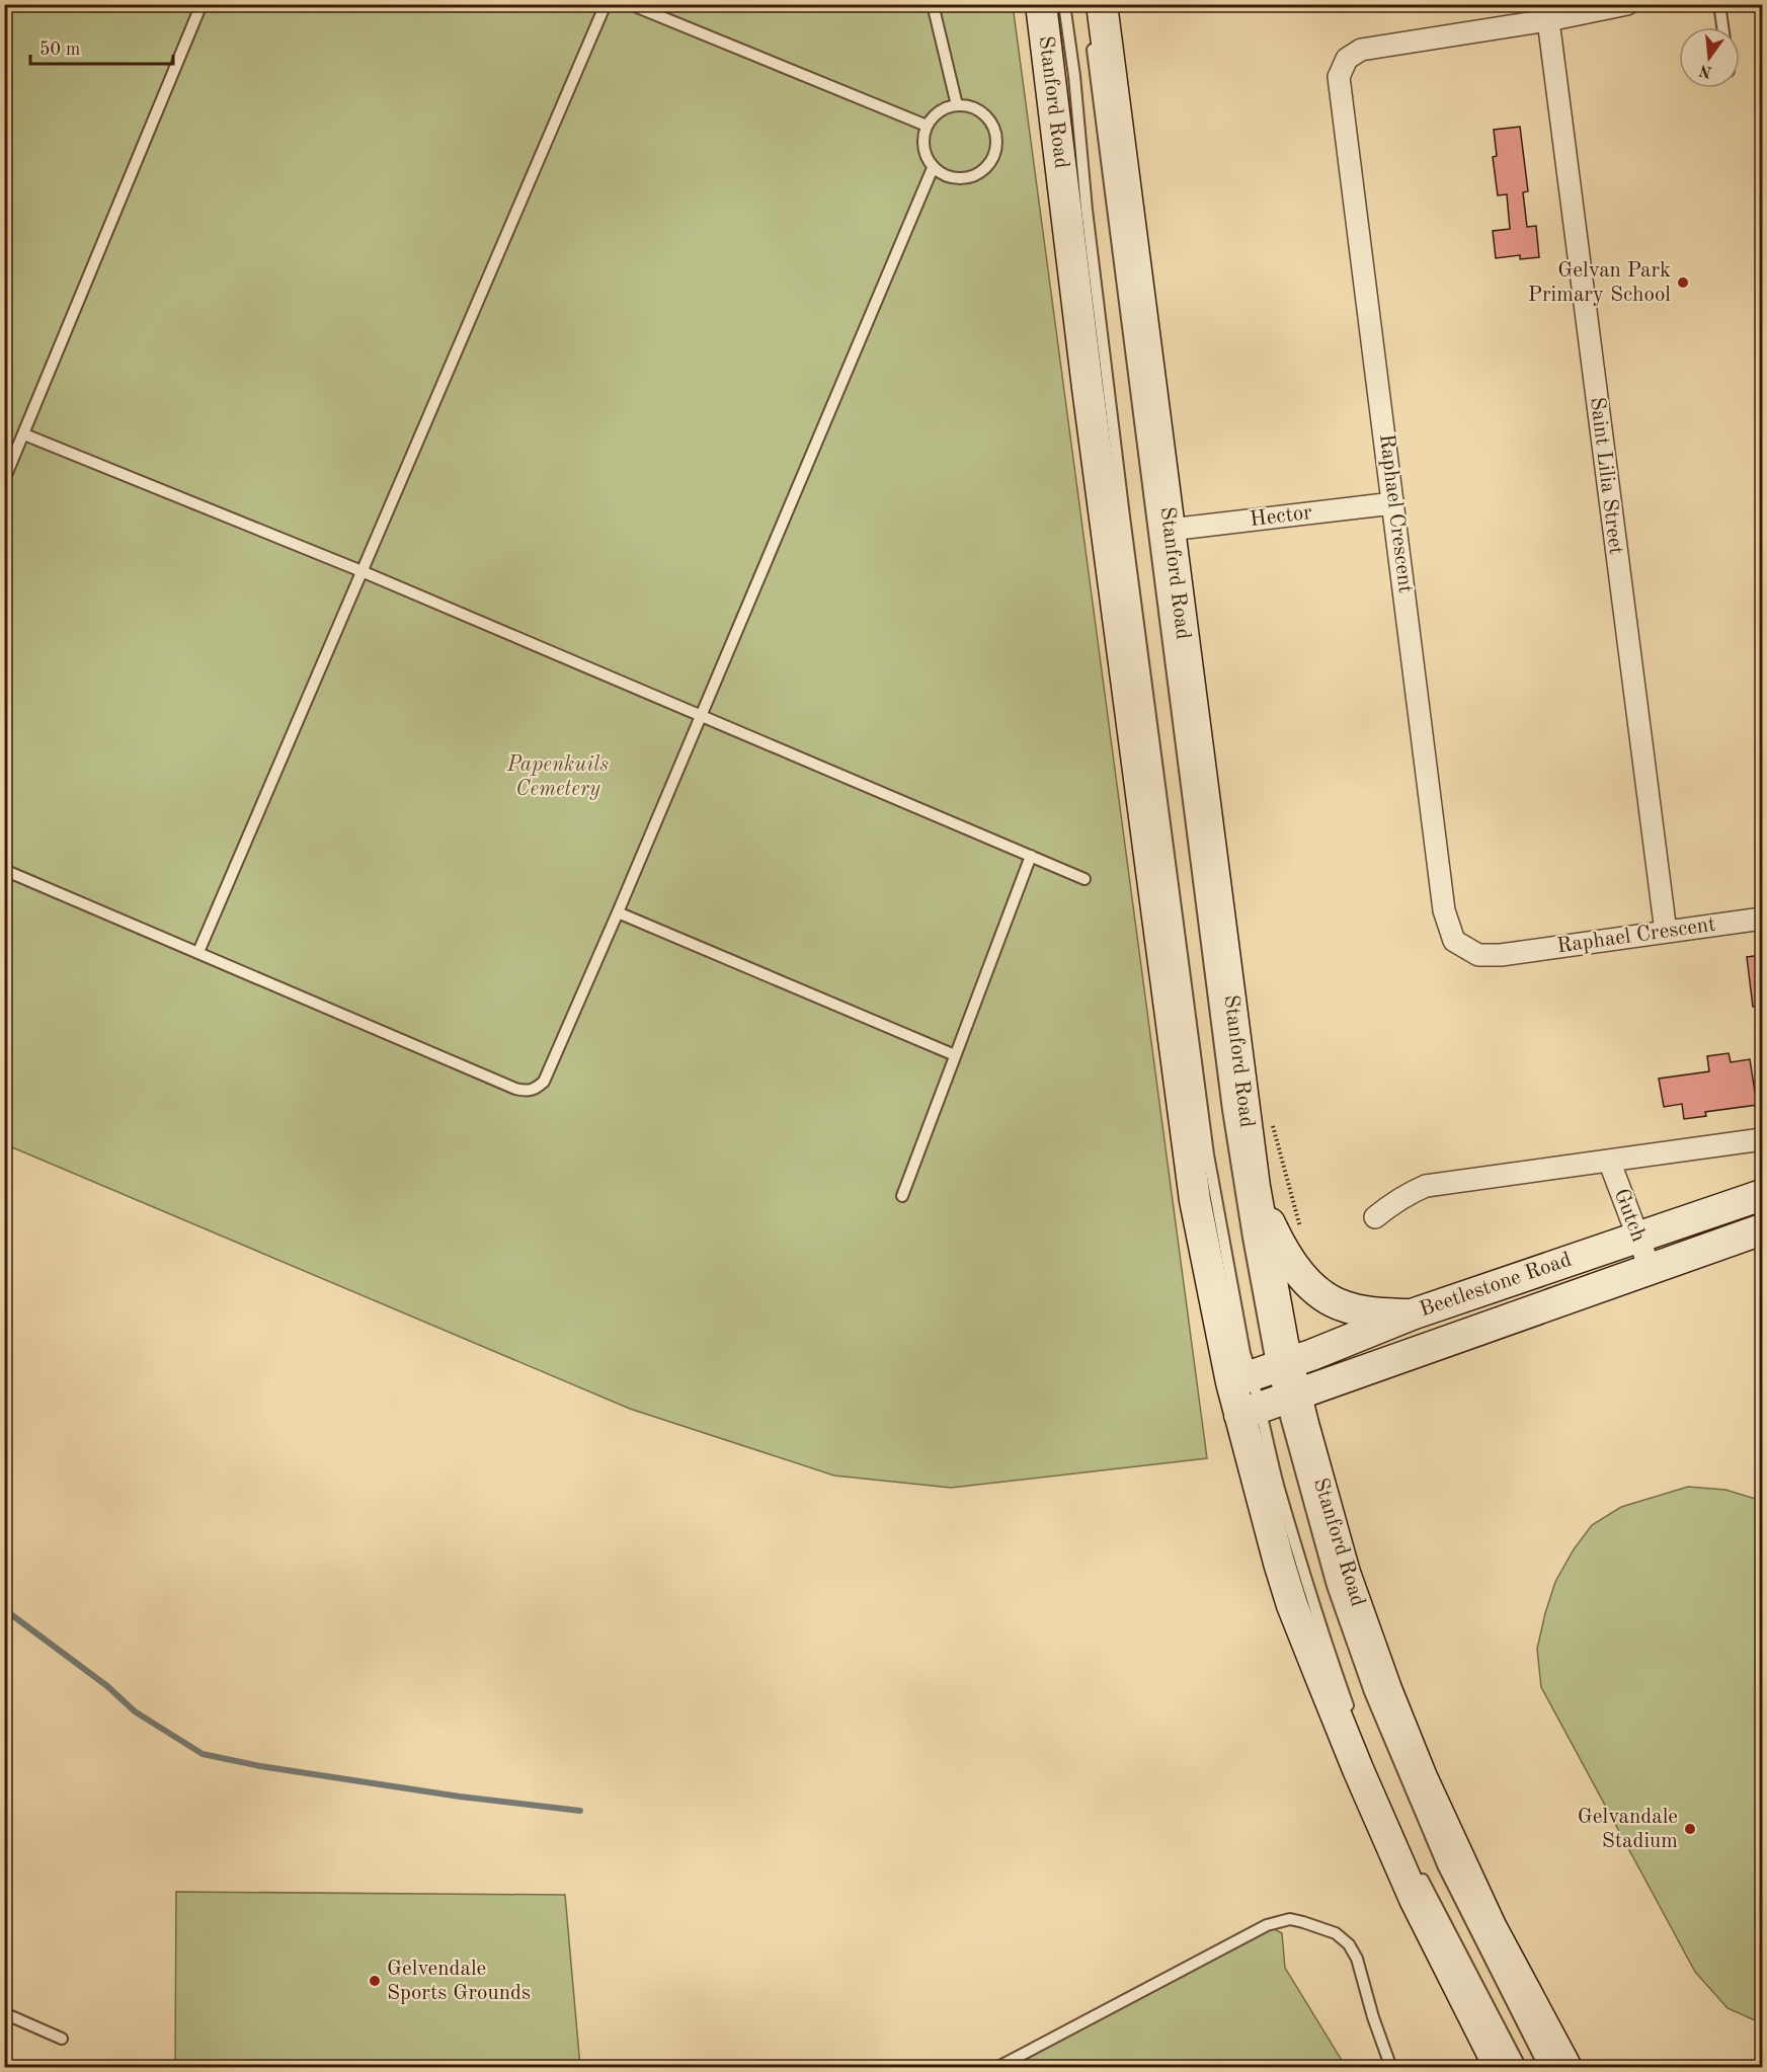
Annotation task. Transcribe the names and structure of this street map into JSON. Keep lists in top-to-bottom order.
{
  "streets": {
    "main road": ["Stanford Road", "Beetlestone Road"],
    "street": [
      "Saint Lilia Street",
      "Raphael Crescent",
      "Hector",
      "Gutch"
    ]
  },
  "crossings": [
    ["Stanford Road", "Hector"],
    ["Stanford Road", "Beetlestone Road"],
    ["Saint Lilia Street", "Raphael Crescent"],
    ["Raphael Crescent", "Hector"],
    ["Gutch", "Beetlestone Road"]
  ],
  "parks": ["Papenkuils Cemetery"],
  "places": ["Gelvan Park Primary School", "Gelvandale Stadium", "Gelvendale Sports Grounds"],
  "scale_bar": "50 m",
  "north": "bottom"
}
